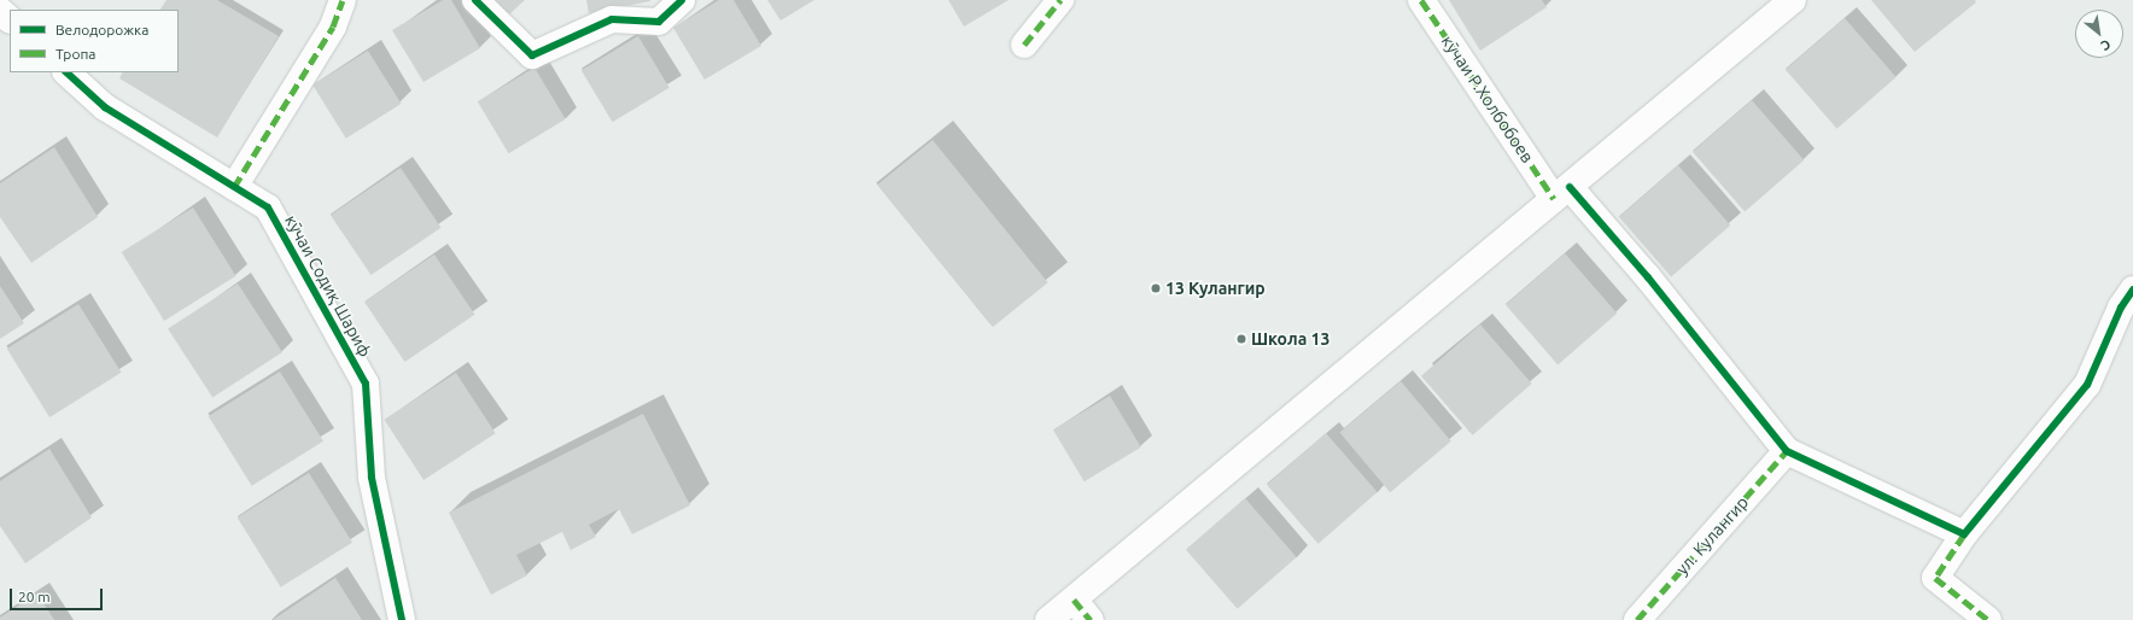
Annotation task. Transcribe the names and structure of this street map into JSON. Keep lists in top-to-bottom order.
{
  "streets": {
    "street": ["кӯчаи Р.Холбобоев", "кӯчаи Содиқ Шариф", "ул. Кулангир"]
  },
  "crossings": [
    ["кӯчаи Р.Холбобоев", "ул. Кулангир"]
  ],
  "places": ["13 Кулангир", "Школа 13"],
  "legend": ["Велодорожка", "Тропа"],
  "scale_bar": "20 m",
  "north": "bottom right"
}
